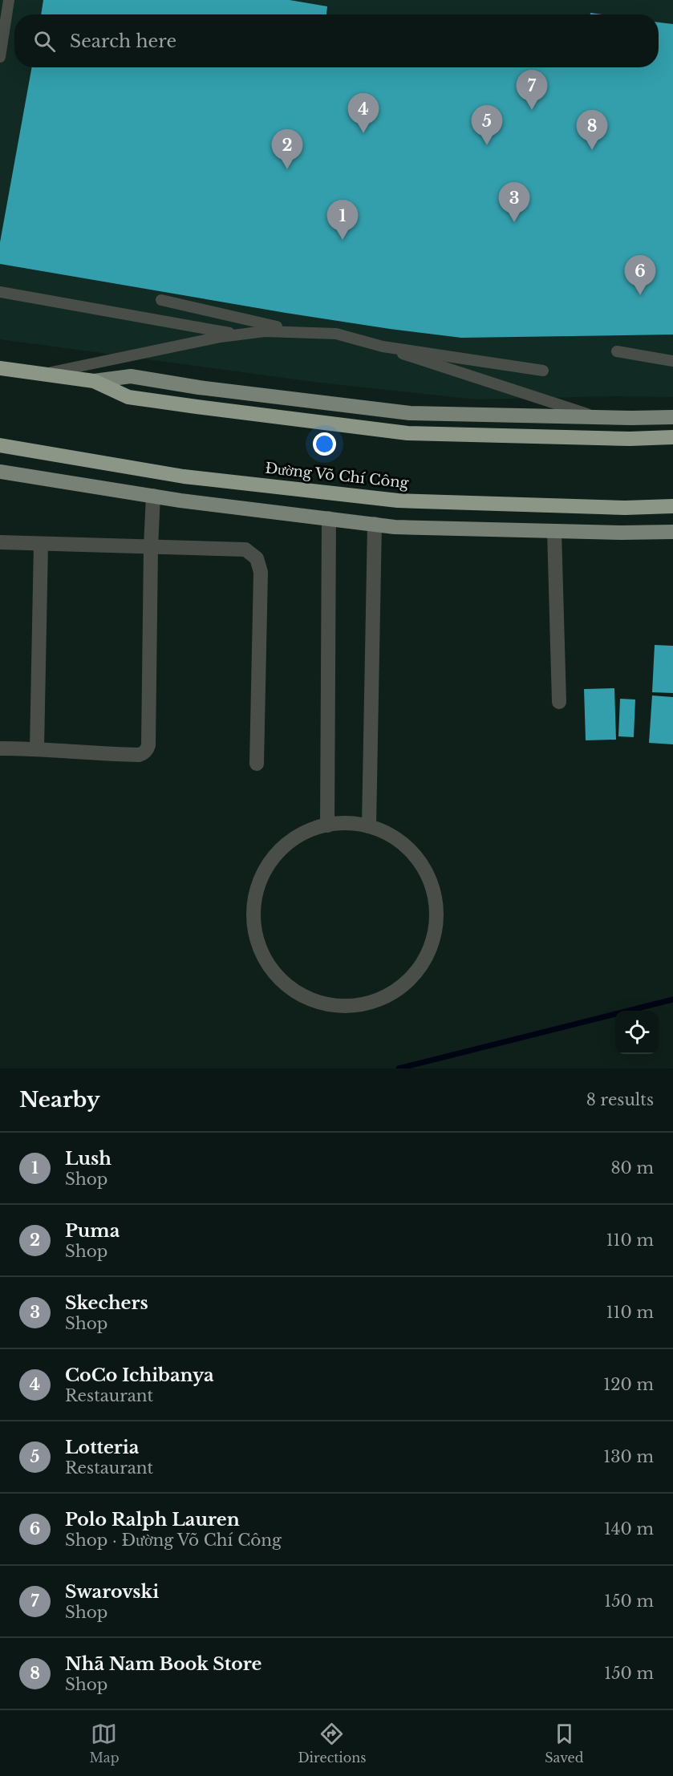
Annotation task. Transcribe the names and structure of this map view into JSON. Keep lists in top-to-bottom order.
{
  "streets": {
    "highway": ["Đường Võ Chí Công"]
  },
  "page": {
    "search": "Search here",
    "pins": [
      "7",
      "4",
      "5",
      "8",
      "2",
      "3",
      "1",
      "6"
    ],
    "heading": ["Nearby", "8 results"],
    "list": [
      {
        "mark": "1",
        "name": "Lush",
        "note": "Shop",
        "value": "80 m"
      },
      {
        "mark": "2",
        "name": "Puma",
        "note": "Shop",
        "value": "110 m"
      },
      {
        "mark": "3",
        "name": "Skechers",
        "note": "Shop",
        "value": "110 m"
      },
      {
        "mark": "4",
        "name": "CoCo Ichibanya",
        "note": "Restaurant",
        "value": "120 m"
      },
      {
        "mark": "5",
        "name": "Lotteria",
        "note": "Restaurant",
        "value": "130 m"
      },
      {
        "mark": "6",
        "name": "Polo Ralph Lauren",
        "note": "Shop · Đường Võ Chí Công",
        "value": "140 m"
      },
      {
        "mark": "7",
        "name": "Swarovski",
        "note": "Shop",
        "value": "150 m"
      },
      {
        "mark": "8",
        "name": "Nhã Nam Book Store",
        "note": "Shop",
        "value": "150 m"
      }
    ],
    "nav": ["Map", "Directions", "Saved"]
  }
}
